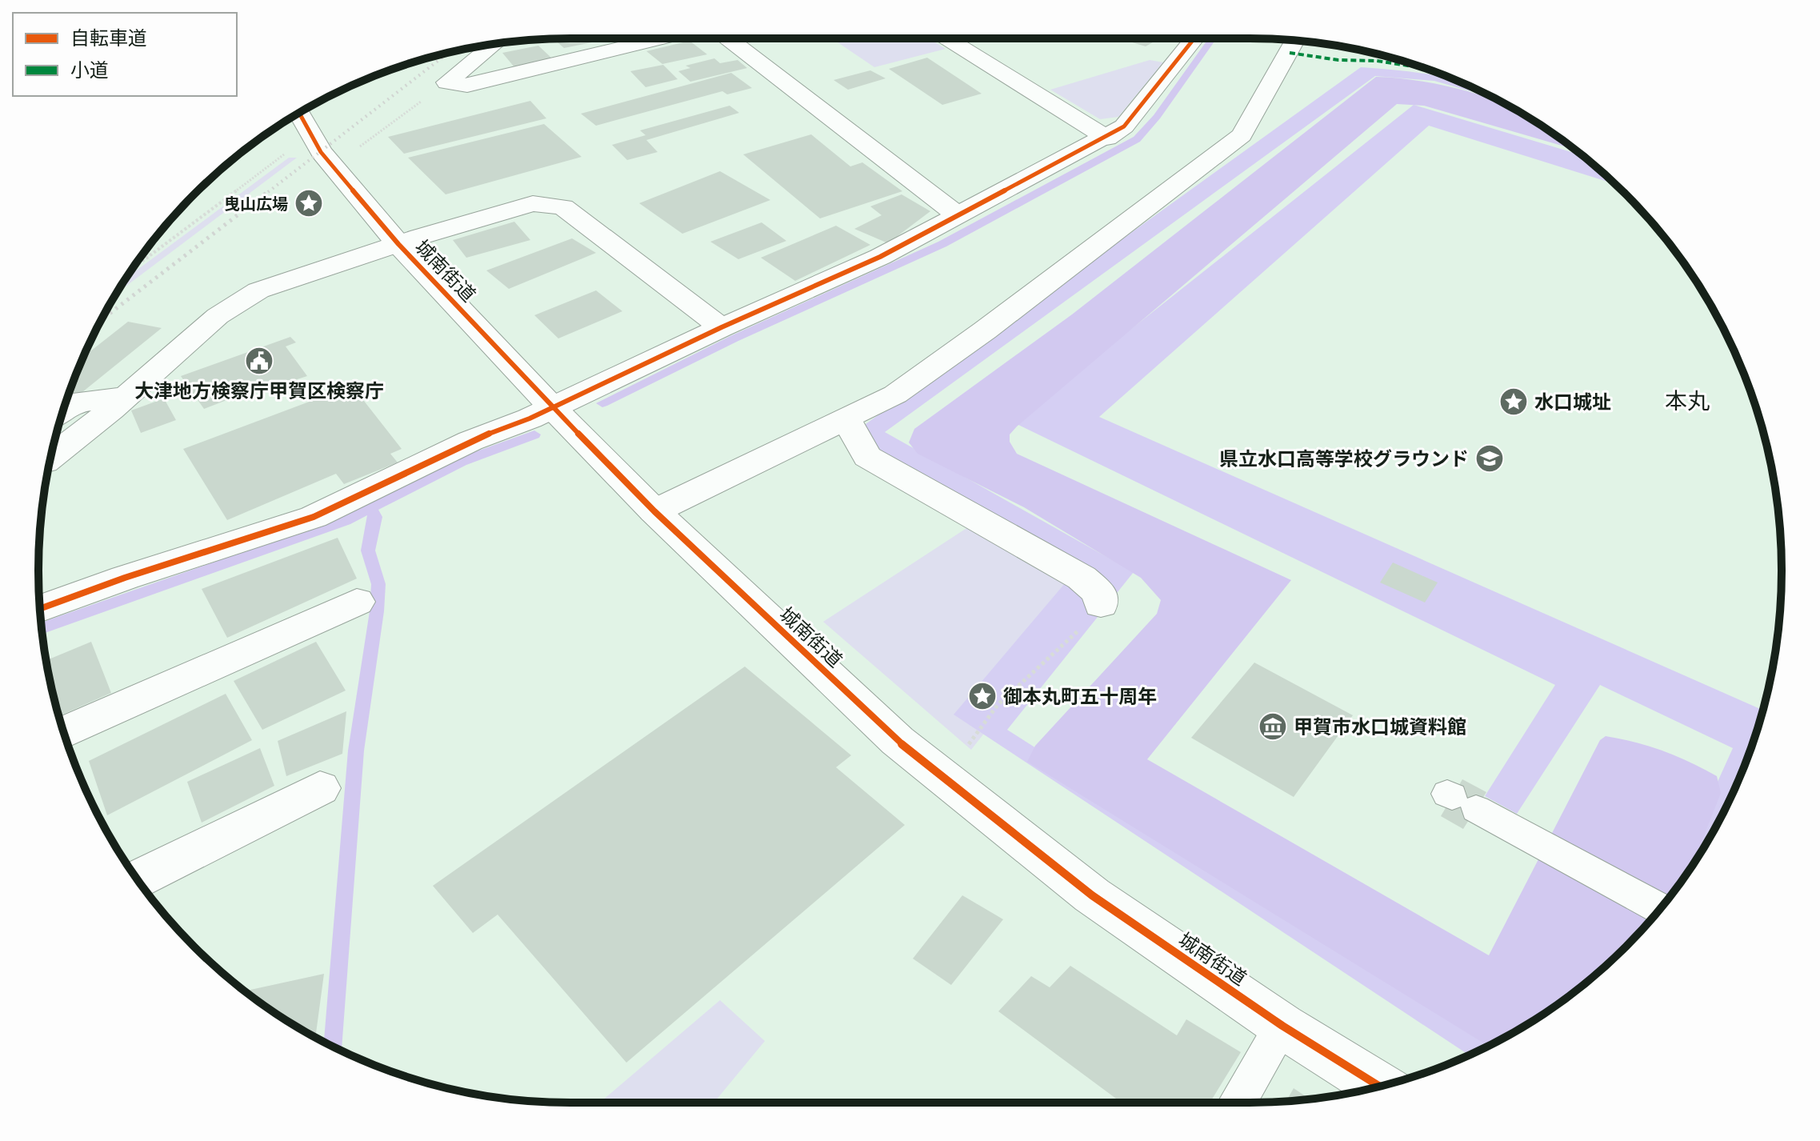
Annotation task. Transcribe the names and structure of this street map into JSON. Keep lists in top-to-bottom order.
{
  "streets": {
    "street": ["城南街道"]
  },
  "districts": ["本丸"],
  "places": {
    "place": ["曳山広場", "水口城址", "御本丸町五十周年"],
    "public building": ["大津地方検察庁甲賀区検察庁"],
    "school or university": ["県立水口高等学校グラウンド"],
    "museum": ["甲賀市水口城資料館"]
  },
  "legend": ["自転車道", "小道"]
}
